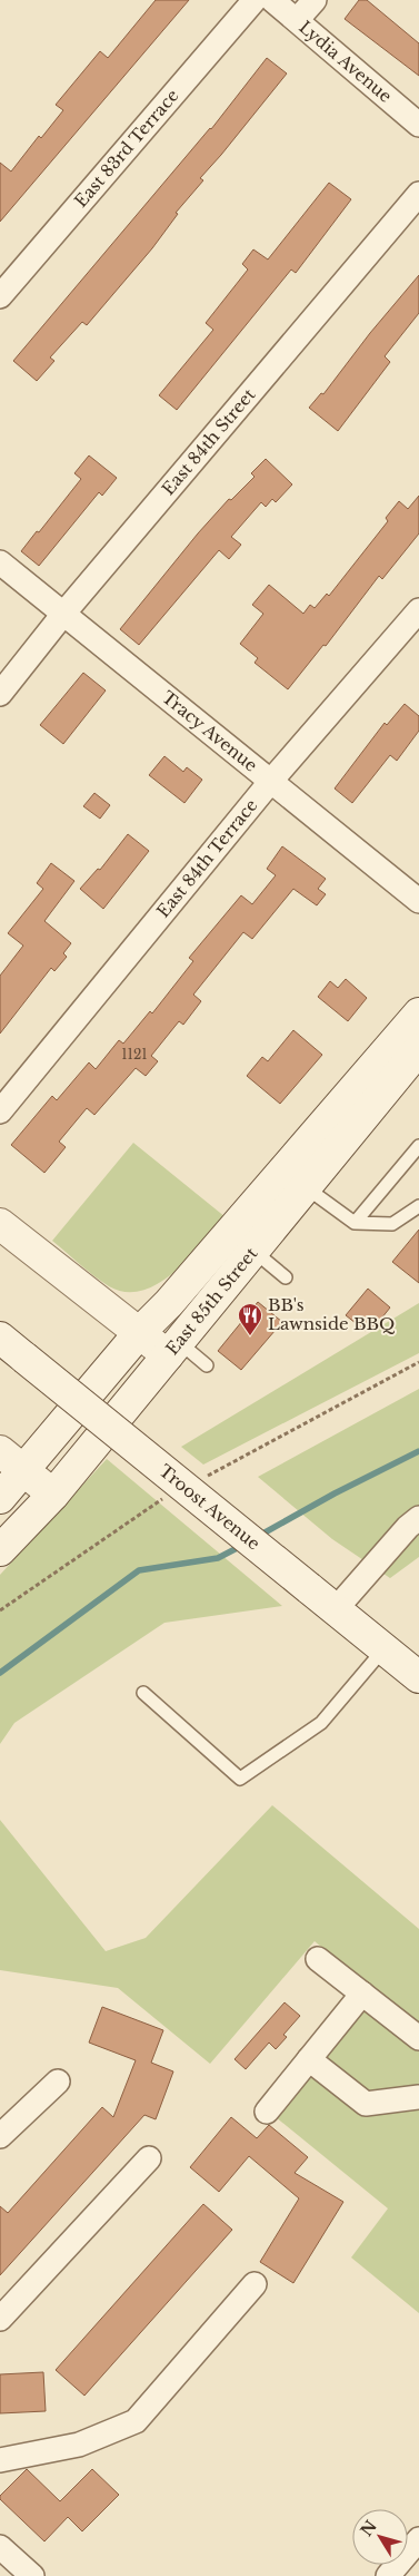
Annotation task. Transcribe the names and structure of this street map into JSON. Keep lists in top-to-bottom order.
{
  "streets": {
    "main road": ["East 85th Street", "Troost Avenue"],
    "street": [
      "Lydia Avenue",
      "East 83rd Terrace",
      "East 84th Street",
      "Tracy Avenue",
      "East 84th Terrace"
    ]
  },
  "crossings": [
    ["East 84th Street", "Tracy Avenue"],
    ["Tracy Avenue", "East 84th Terrace"]
  ],
  "places": {
    "restaurant": ["BB's Lawnside BBQ"]
  },
  "house_numbers": ["1121"],
  "north": "top left"
}
